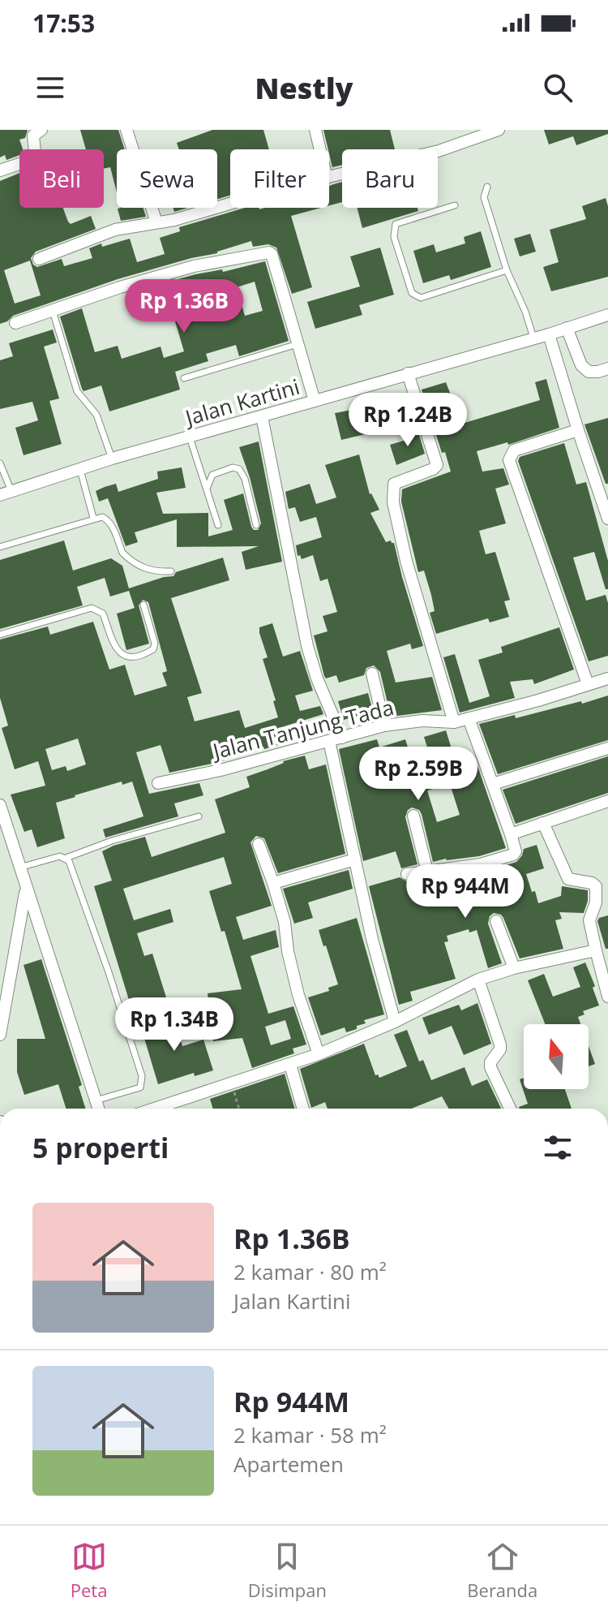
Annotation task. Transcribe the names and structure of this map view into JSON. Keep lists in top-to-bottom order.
{
  "streets": {
    "street": ["Jalan Kartini", "Jalan Tanjung Tada"]
  },
  "north": "top",
  "page": {
    "status": "17:53",
    "header": "Nestly",
    "chip": [
      "Beli",
      "Sewa",
      "Filter",
      "Baru"
    ],
    "price": [
      "Rp 1.36B",
      "Rp 1.24B",
      "Rp 2.59B",
      "Rp 944M",
      "Rp 1.34B"
    ],
    "heading": "5 properti",
    "list": [
      {
        "name": "Rp 1.36B",
        "note": "2 kamar · 80 m² · Jalan Kartini"
      },
      {
        "name": "Rp 944M",
        "note": "2 kamar · 58 m² · Apartemen"
      }
    ],
    "tabs": ["Peta", "Disimpan", "Beranda"]
  }
}
